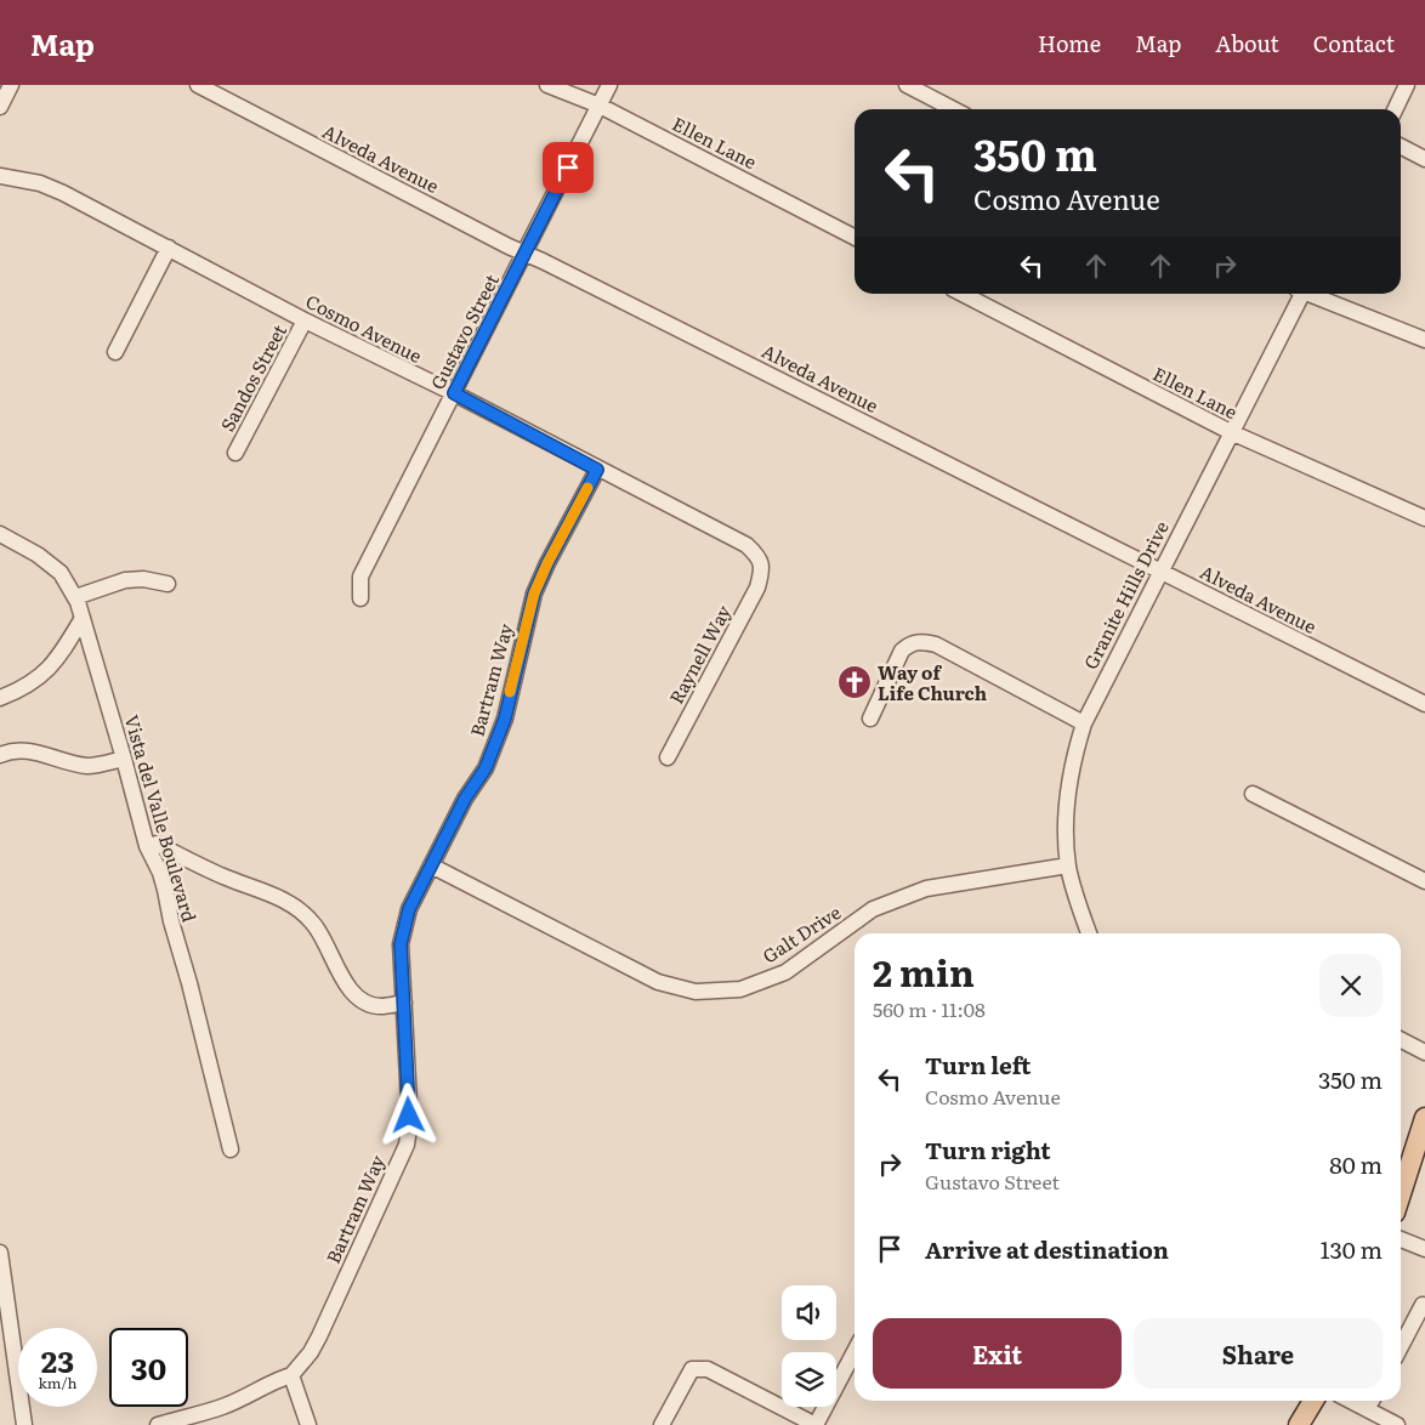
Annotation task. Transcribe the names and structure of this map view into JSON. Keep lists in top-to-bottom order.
{
  "streets": {
    "street": [
      "Ellen Lane",
      "Alveda Avenue",
      "Cosmo Avenue",
      "Gustavo Street",
      "Sandos Street",
      "Granite Hills Drive",
      "Raynell Way",
      "Bartram Way",
      "Vista del Valle Boulevard",
      "Galt Drive"
    ]
  },
  "crossings": [
    ["Ellen Lane", "Gustavo Street"],
    ["Ellen Lane", "Granite Hills Drive"],
    ["Alveda Avenue", "Gustavo Street"],
    ["Alveda Avenue", "Granite Hills Drive"],
    ["Cosmo Avenue", "Gustavo Street"],
    ["Cosmo Avenue", "Sandos Street"],
    ["Cosmo Avenue", "Raynell Way"],
    ["Cosmo Avenue", "Bartram Way"],
    ["Granite Hills Drive", "Galt Drive"],
    ["Bartram Way", "Galt Drive"]
  ],
  "places": {
    "church": ["Way of Life Church"]
  },
  "page": {
    "header": "Map",
    "nav": [
      "Home",
      "Map",
      "About",
      "Contact"
    ],
    "turn": ["350 m", "Cosmo Avenue"],
    "heading": ["2 min", "560 m · 11:08"],
    "list": [
      {
        "name": "Turn left",
        "note": "Cosmo Avenue",
        "value": "350 m"
      },
      {
        "name": "Turn right",
        "note": "Gustavo Street",
        "value": "80 m"
      },
      {
        "name": "Arrive at destination",
        "value": "130 m"
      }
    ],
    "buttons": ["Exit", "Share"],
    "speed": "23 km/h",
    "limit": "30"
  }
}
